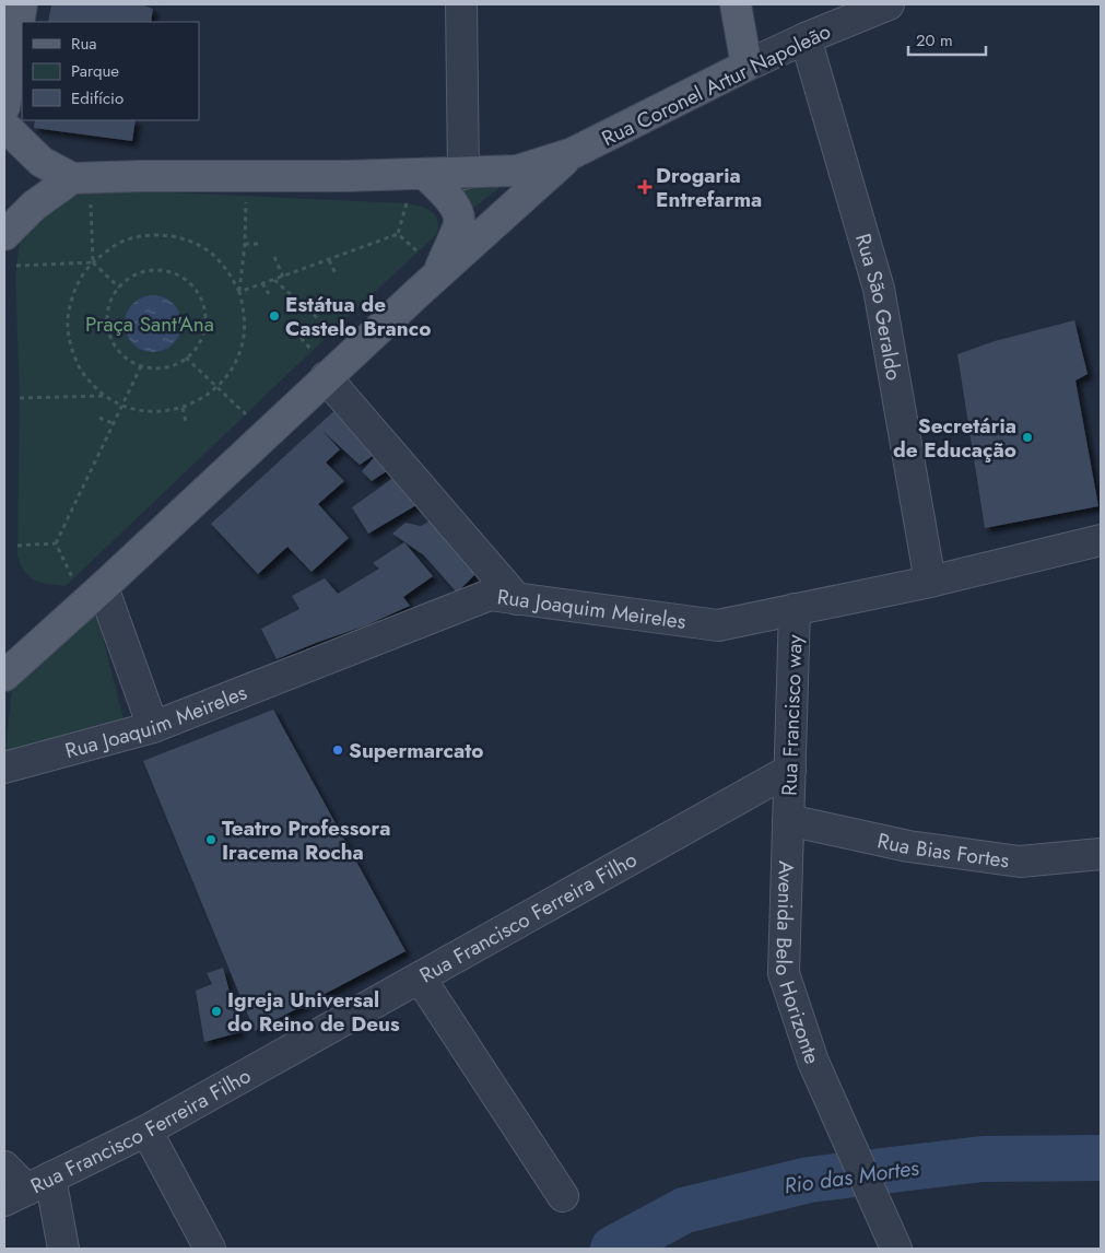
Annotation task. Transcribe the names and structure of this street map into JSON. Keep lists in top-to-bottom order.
{
  "streets": {
    "main road": ["Rua Coronel Artur Napoleão"],
    "street": [
      "Rua São Geraldo",
      "Rua Joaquim Meireles",
      "Rua Francisco way",
      "Rua Bias Fortes",
      "Rua Francisco Ferreira Filho",
      "Avenida Belo Horizonte"
    ]
  },
  "crossings": [
    ["Rua Coronel Artur Napoleão", "Rua São Geraldo"],
    ["Rua São Geraldo", "Rua Joaquim Meireles"],
    ["Rua Joaquim Meireles", "Rua Francisco way"],
    ["Rua Francisco way", "Rua Bias Fortes"],
    ["Rua Francisco way", "Rua Francisco Ferreira Filho"],
    ["Rua Francisco way", "Avenida Belo Horizonte"],
    ["Rua Bias Fortes", "Avenida Belo Horizonte"]
  ],
  "water": ["Rio das Mortes"],
  "parks": ["Praça Sant'Ana"],
  "places": {
    "health": ["Drogaria Entrefarma"],
    "other": [
      "Estátua de Castelo Branco",
      "Secretária de Educação",
      "Supermarcato",
      "Teatro Professora Iracema Rocha",
      "Igreja Universal do Reino de Deus"
    ]
  },
  "legend": ["Rua", "Parque", "Edifício"],
  "scale_bar": "20 m"
}
